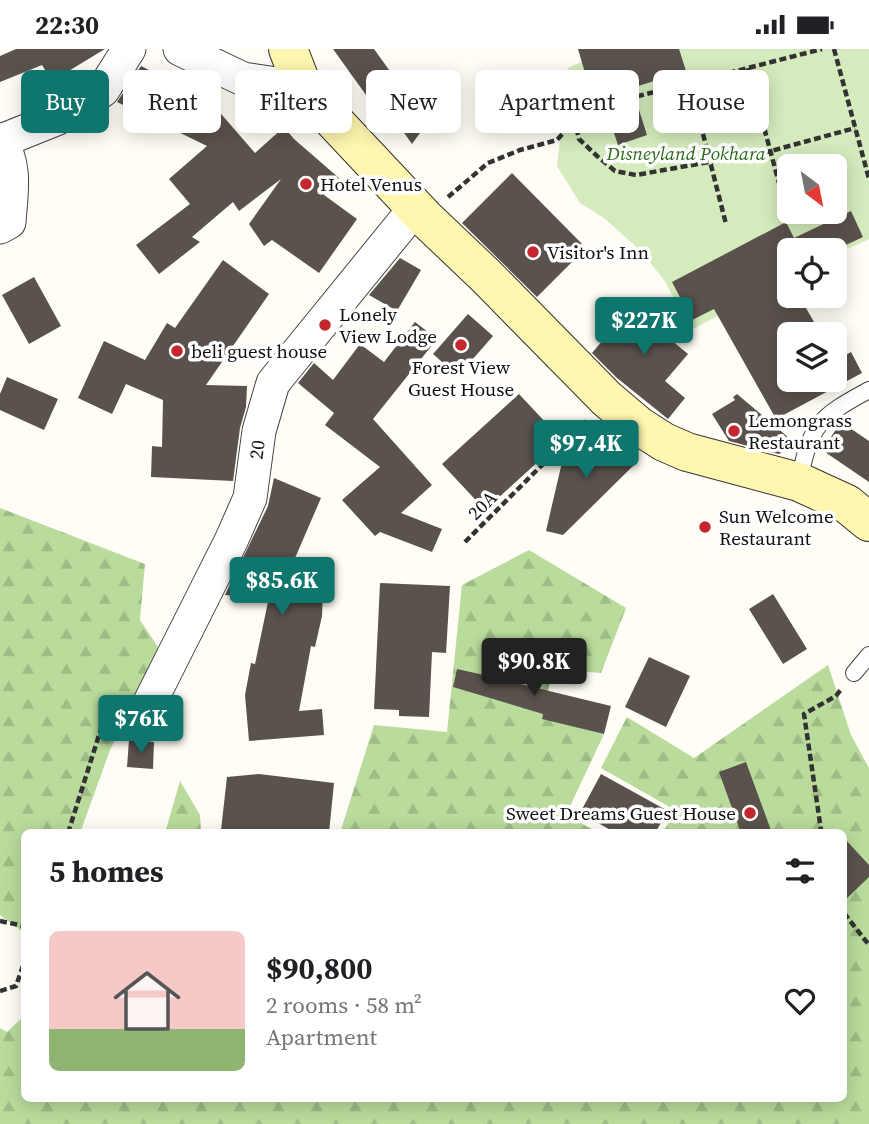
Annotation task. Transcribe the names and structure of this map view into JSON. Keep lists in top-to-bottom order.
{
  "streets": {
    "street": ["20"],
    "path": ["20A"]
  },
  "parks": ["Disneyland Pokhara"],
  "places": [
    "Hotel Venus",
    "Visitor's Inn",
    "Lonely View Lodge",
    "Forest View Guest House",
    "beli guest house",
    "Lemongrass Restaurant",
    "Sun Welcome Restaurant",
    "Sweet Dreams Guest House"
  ],
  "north": "bottom right",
  "page": {
    "status": "22:30",
    "chip": [
      "Buy",
      "Rent",
      "Filters",
      "New",
      "Apartment",
      "House"
    ],
    "price": [
      "$227K",
      "$97.4K",
      "$85.6K",
      "$90.8K",
      "$76K"
    ],
    "heading": "5 homes",
    "list": [
      {
        "name": "$90,800",
        "note": "2 rooms · 58 m² · Apartment"
      }
    ]
  }
}
